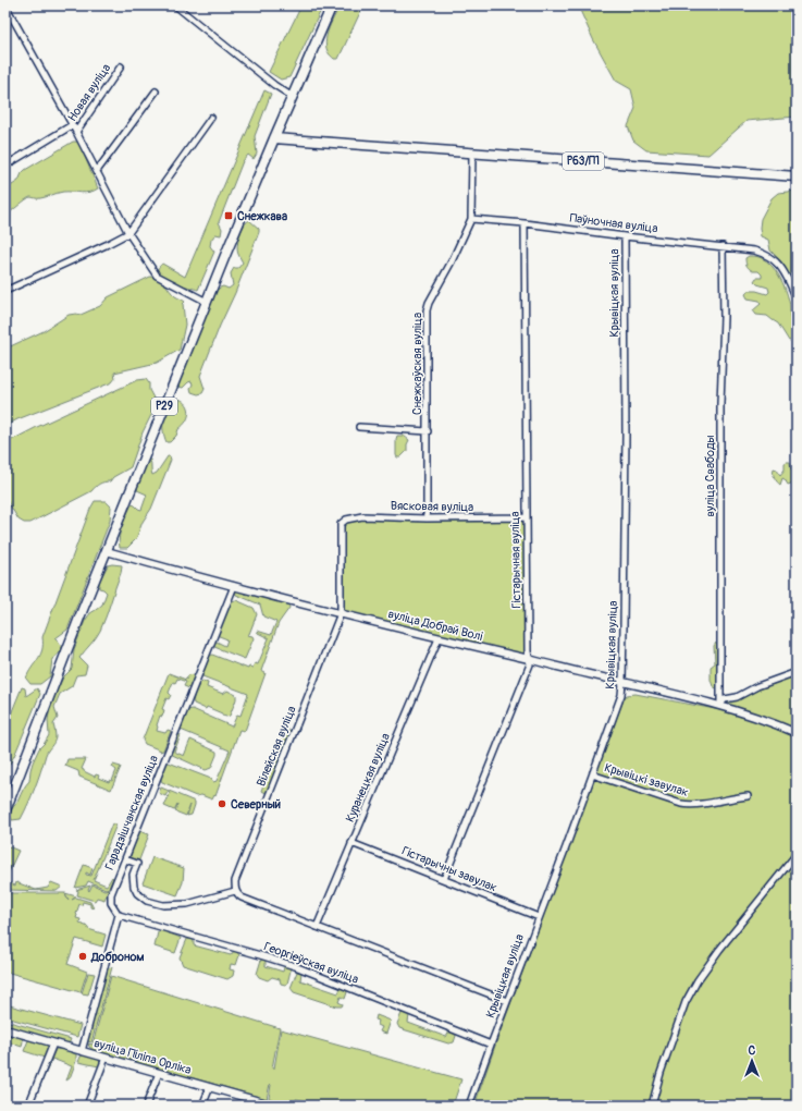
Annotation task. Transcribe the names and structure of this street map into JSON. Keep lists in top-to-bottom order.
{
  "streets": {
    "main road": ["Р63/П1", "Р29"],
    "street": [
      "Новая вуліца",
      "Паўночная вуліца",
      "Крывіцкая вуліца",
      "Снежкаўская вуліца",
      "вуліца Свабоды",
      "Вясковая вуліца",
      "Гістарычная вуліца",
      "вуліца Добрай Волі",
      "Вілейская вуліца",
      "Куранецкая вуліца",
      "Крывіцкі завулак",
      "Гарадзішчанская вуліца",
      "Гістарычны завулак",
      "Георгіеўская вуліца",
      "вуліца Піліпа Орліка"
    ]
  },
  "crossings": [
    ["Р63/П1", "Р29"],
    ["Паўночная вуліца", "Крывіцкая вуліца"],
    ["Паўночная вуліца", "Снежкаўская вуліца"],
    ["Паўночная вуліца", "вуліца Свабоды"],
    ["Паўночная вуліца", "Гістарычная вуліца"],
    ["Крывіцкая вуліца", "вуліца Добрай Волі"],
    ["Крывіцкая вуліца", "Крывіцкі завулак"],
    ["Крывіцкая вуліца", "Гістарычны завулак"],
    ["Крывіцкая вуліца", "Георгіеўская вуліца"],
    ["Снежкаўская вуліца", "Вясковая вуліца"],
    ["Р29", "вуліца Добрай Волі"],
    ["вуліца Свабоды", "вуліца Добрай Волі"],
    ["Вясковая вуліца", "Гістарычная вуліца"],
    ["Вясковая вуліца", "Вілейская вуліца"],
    ["Гістарычная вуліца", "вуліца Добрай Волі"],
    ["Гістарычная вуліца", "Гістарычны завулак"],
    ["вуліца Добрай Волі", "Вілейская вуліца"],
    ["вуліца Добрай Волі", "Куранецкая вуліца"],
    ["вуліца Добрай Волі", "Гарадзішчанская вуліца"],
    ["Куранецкая вуліца", "Гістарычны завулак"],
    ["Гарадзішчанская вуліца", "Георгіеўская вуліца"]
  ],
  "places": {
    "transit": ["Снежкава"],
    "other": ["Северный", "Доброном"]
  },
  "north": "top"
}
